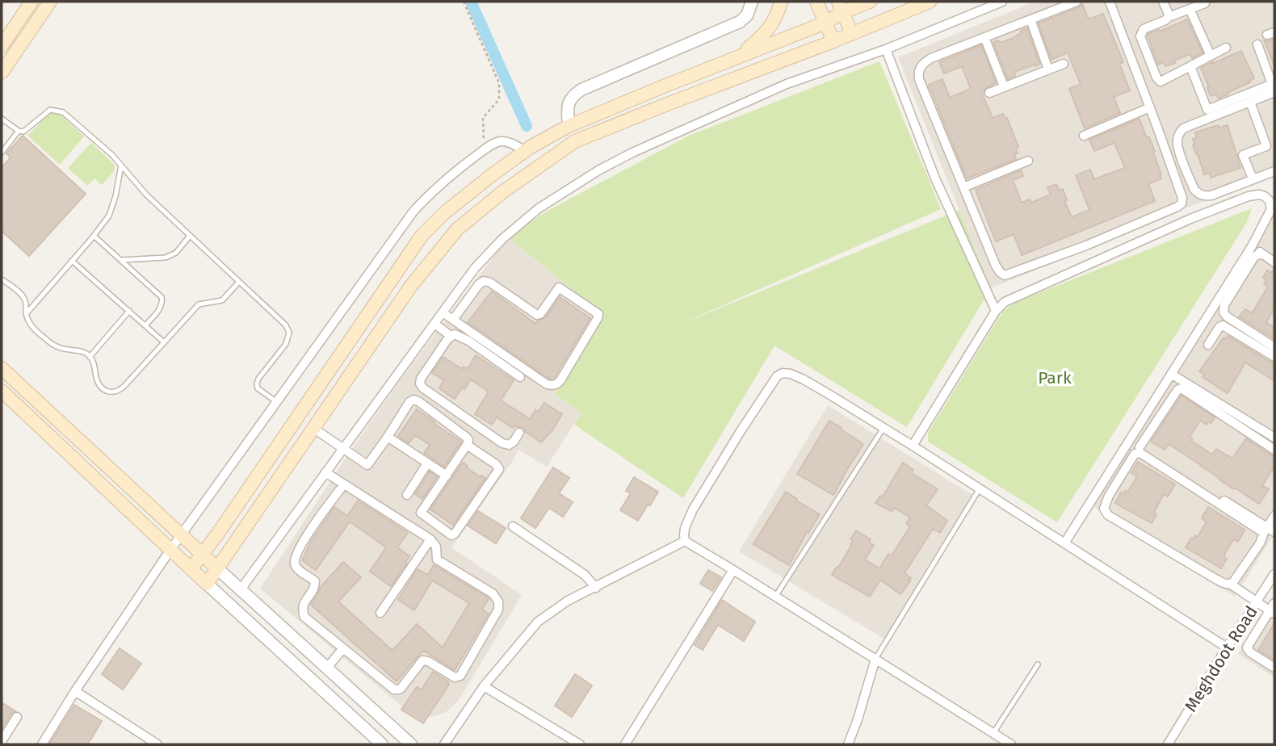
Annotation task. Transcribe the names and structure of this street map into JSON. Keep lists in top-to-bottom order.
{
  "streets": {
    "street": ["Meghdoot Road"]
  },
  "parks": ["Park"]
}
